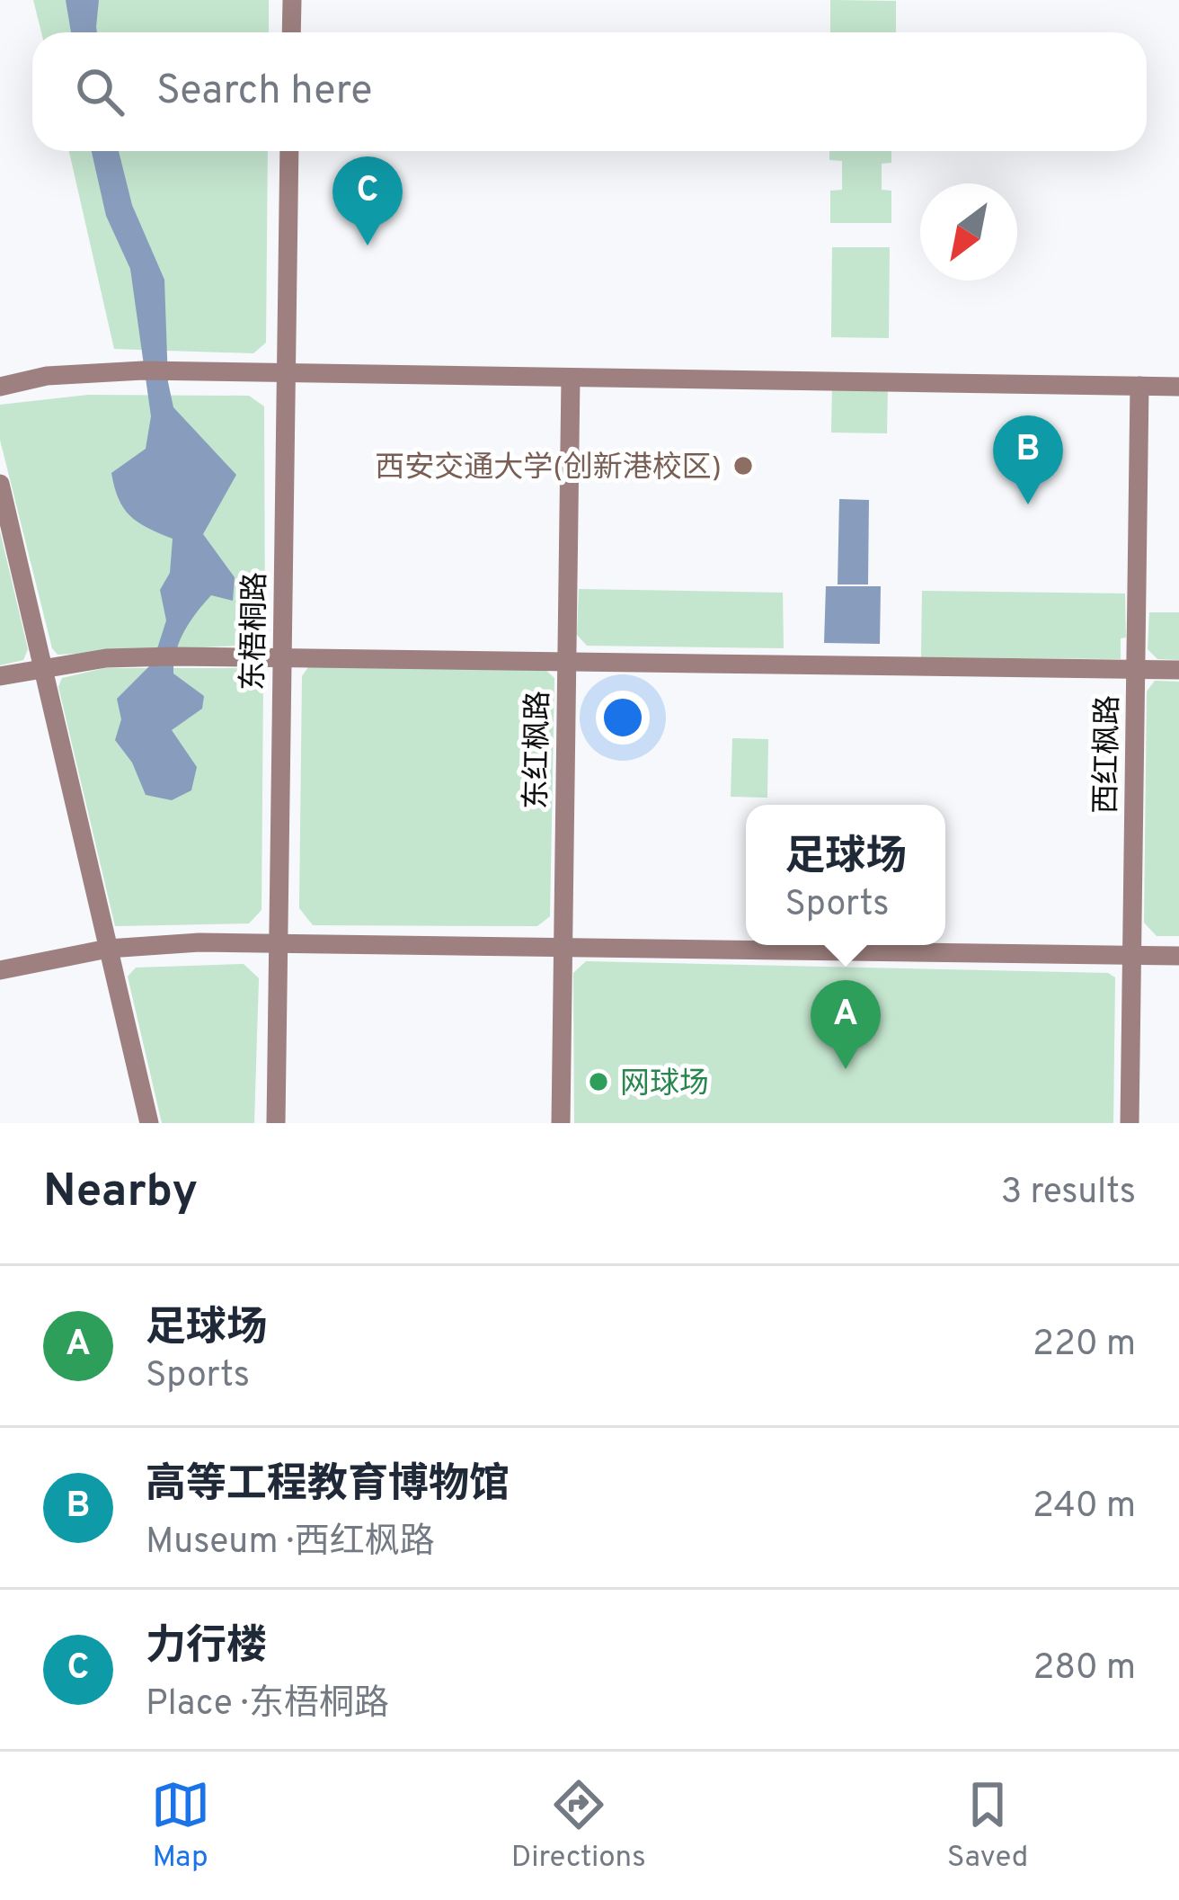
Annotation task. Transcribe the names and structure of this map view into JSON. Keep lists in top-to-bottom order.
{
  "streets": {
    "street": ["东梧桐路", "东红枫路", "西红枫路"]
  },
  "places": ["西安交通大学(创新港校区)", "网球场"],
  "north": "bottom left",
  "page": {
    "search": "Search here",
    "pins": ["C", "B", "A"],
    "popup": ["足球场", "Sports"],
    "heading": ["Nearby", "3 results"],
    "list": [
      {
        "mark": "A",
        "name": "足球场",
        "note": "Sports",
        "value": "220 m"
      },
      {
        "mark": "B",
        "name": "高等工程教育博物馆",
        "note": "Museum · 西红枫路",
        "value": "240 m"
      },
      {
        "mark": "C",
        "name": "力行楼",
        "note": "Place · 东梧桐路",
        "value": "280 m"
      }
    ],
    "nav": ["Map", "Directions", "Saved"]
  }
}
